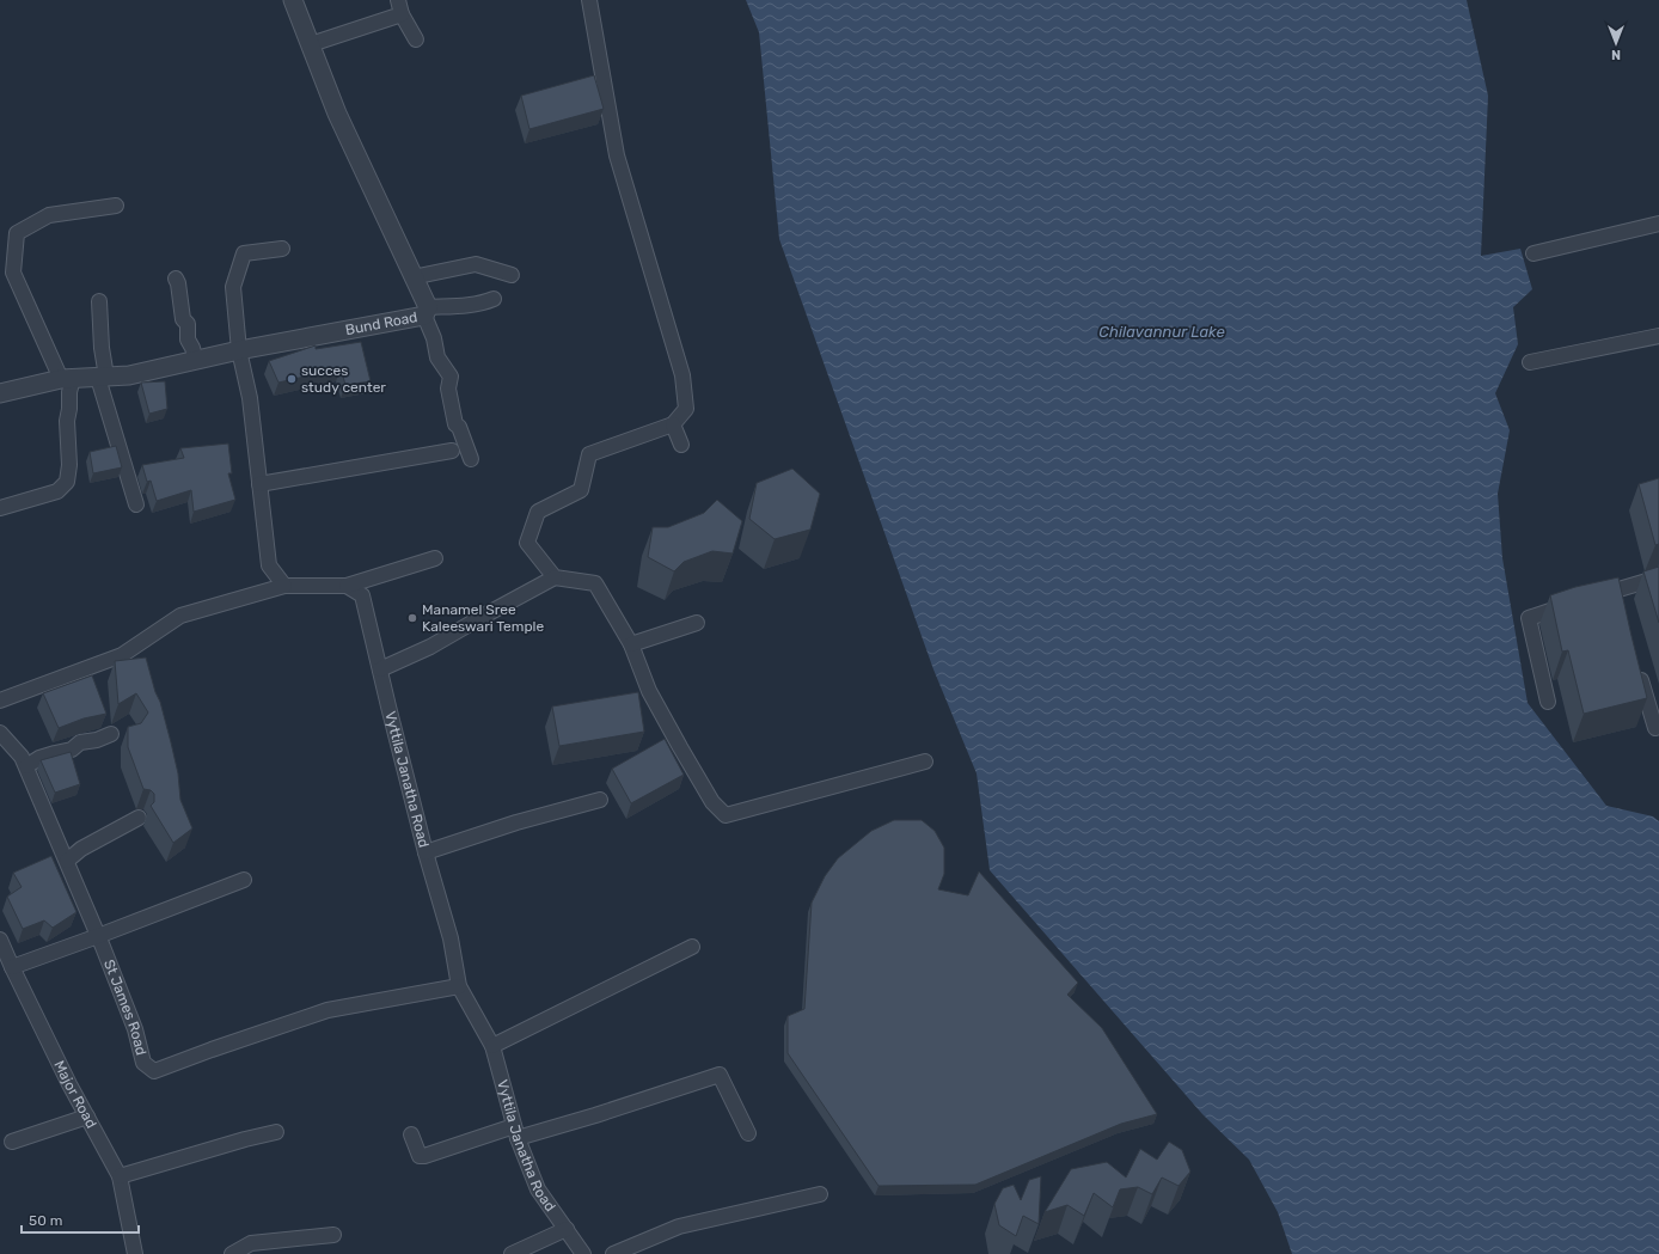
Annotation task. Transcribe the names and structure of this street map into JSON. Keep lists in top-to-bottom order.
{
  "streets": {
    "street": [
      "Bund Road",
      "Vyttila Janatha Road",
      "St James Road",
      "Major Road"
    ]
  },
  "crossings": [
    ["Vyttila Janatha Road", "St James Road"]
  ],
  "water": ["Chilavannur Lake"],
  "places": ["succes study center", "Manamel Sree Kaleeswari Temple"],
  "scale_bar": "50 m",
  "north": "bottom"
}
